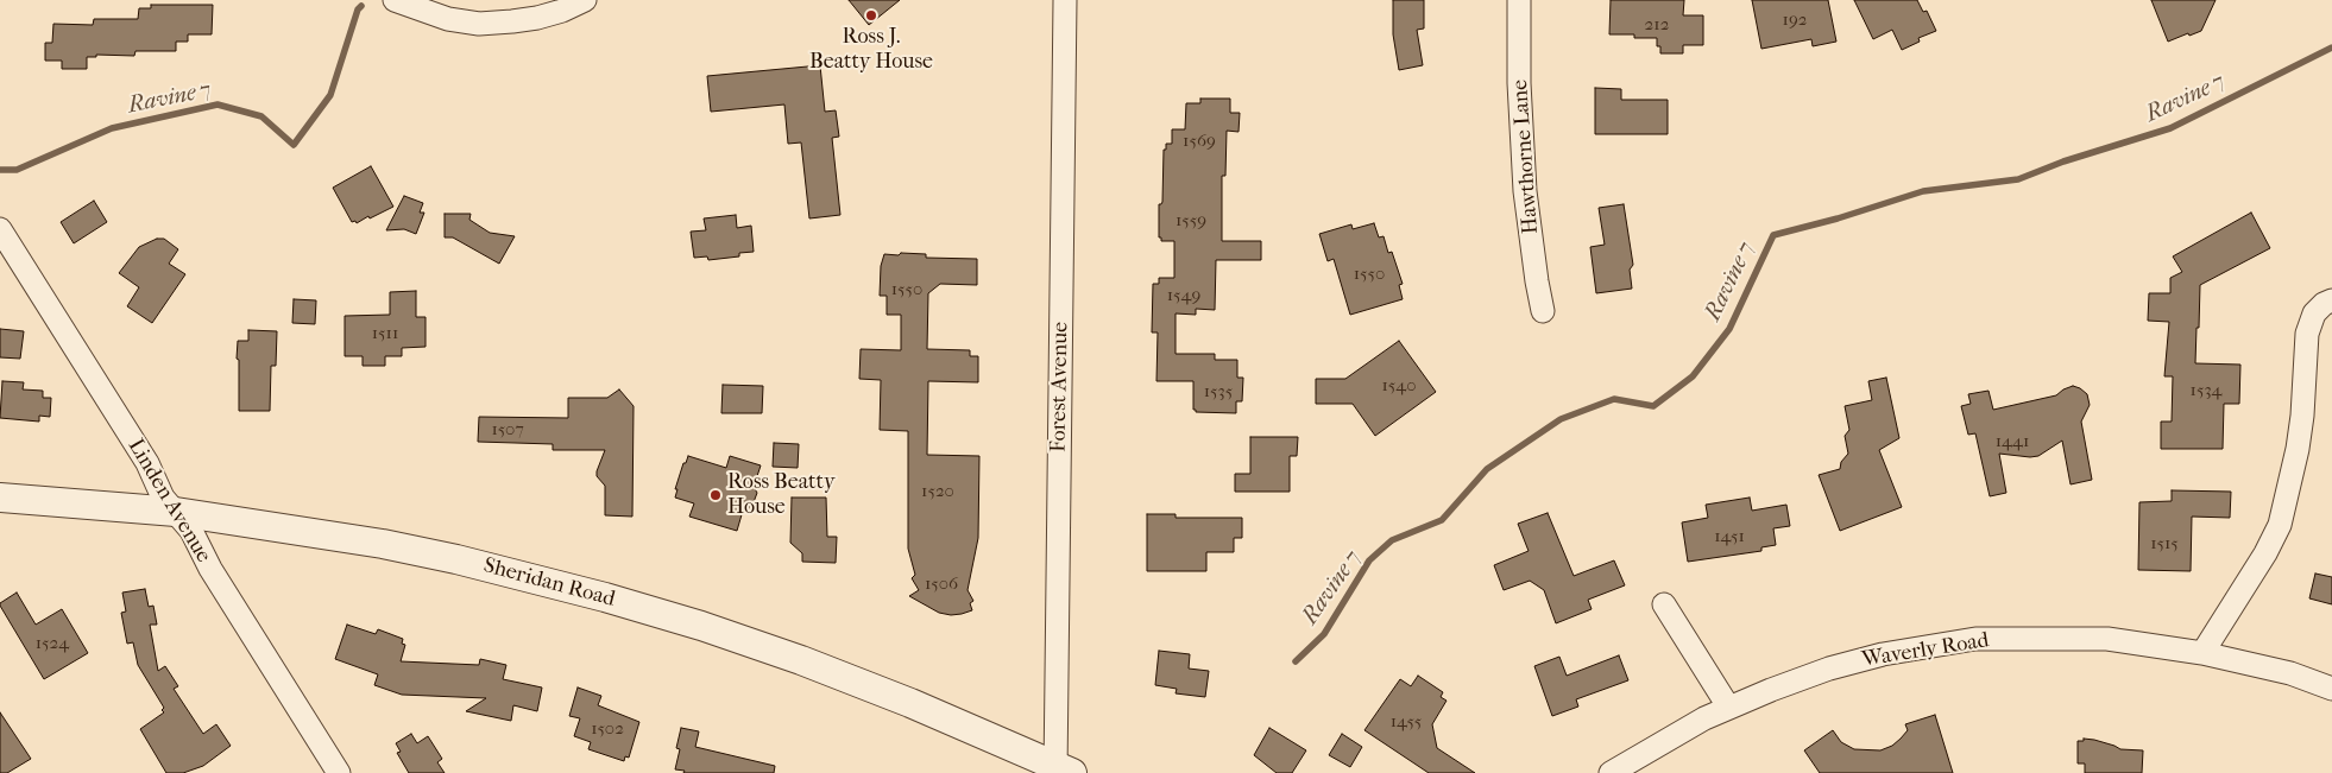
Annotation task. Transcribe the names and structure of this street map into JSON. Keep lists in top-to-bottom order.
{
  "streets": {
    "street": [
      "Hawthorne Lane",
      "Forest Avenue",
      "Linden Avenue",
      "Sheridan Road",
      "Waverly Road"
    ]
  },
  "crossings": [
    ["Forest Avenue", "Sheridan Road"],
    ["Linden Avenue", "Sheridan Road"]
  ],
  "water": ["Ravine 7"],
  "places": ["Ross J. Beatty House", "Ross Beatty House"],
  "house_numbers": [
    "192",
    "212",
    "1569",
    "1559",
    "1550",
    "1550",
    "1549",
    "1511",
    "1540",
    "1534",
    "1535",
    "1507",
    "1441",
    "1520",
    "1451",
    "1515",
    "1506",
    "1524",
    "1455",
    "1502"
  ]
}
